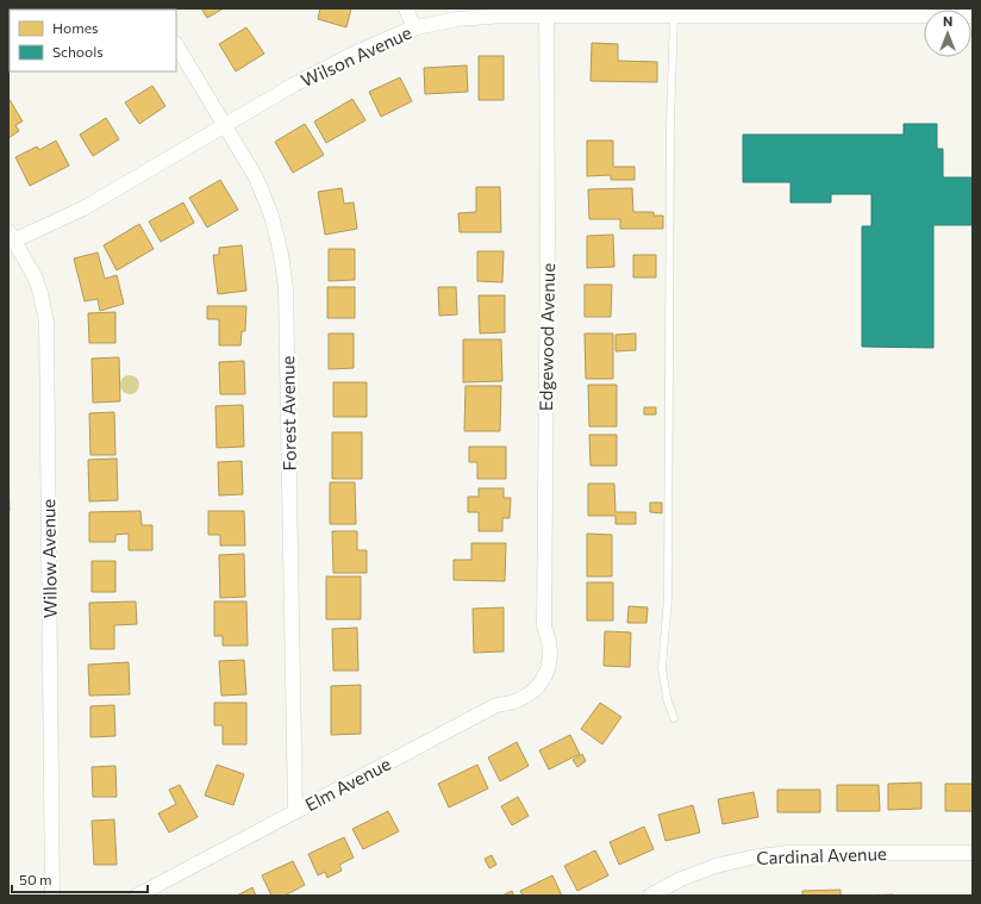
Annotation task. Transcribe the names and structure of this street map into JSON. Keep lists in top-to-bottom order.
{
  "streets": {
    "street": [
      "Wilson Avenue",
      "Edgewood Avenue",
      "Forest Avenue",
      "Willow Avenue",
      "Elm Avenue",
      "Cardinal Avenue"
    ]
  },
  "crossings": [
    ["Wilson Avenue", "Edgewood Avenue"],
    ["Wilson Avenue", "Forest Avenue"],
    ["Wilson Avenue", "Willow Avenue"],
    ["Edgewood Avenue", "Elm Avenue"],
    ["Forest Avenue", "Elm Avenue"]
  ],
  "legend": ["Homes", "Schools"],
  "scale_bar": "50 m",
  "north": "top"
}
